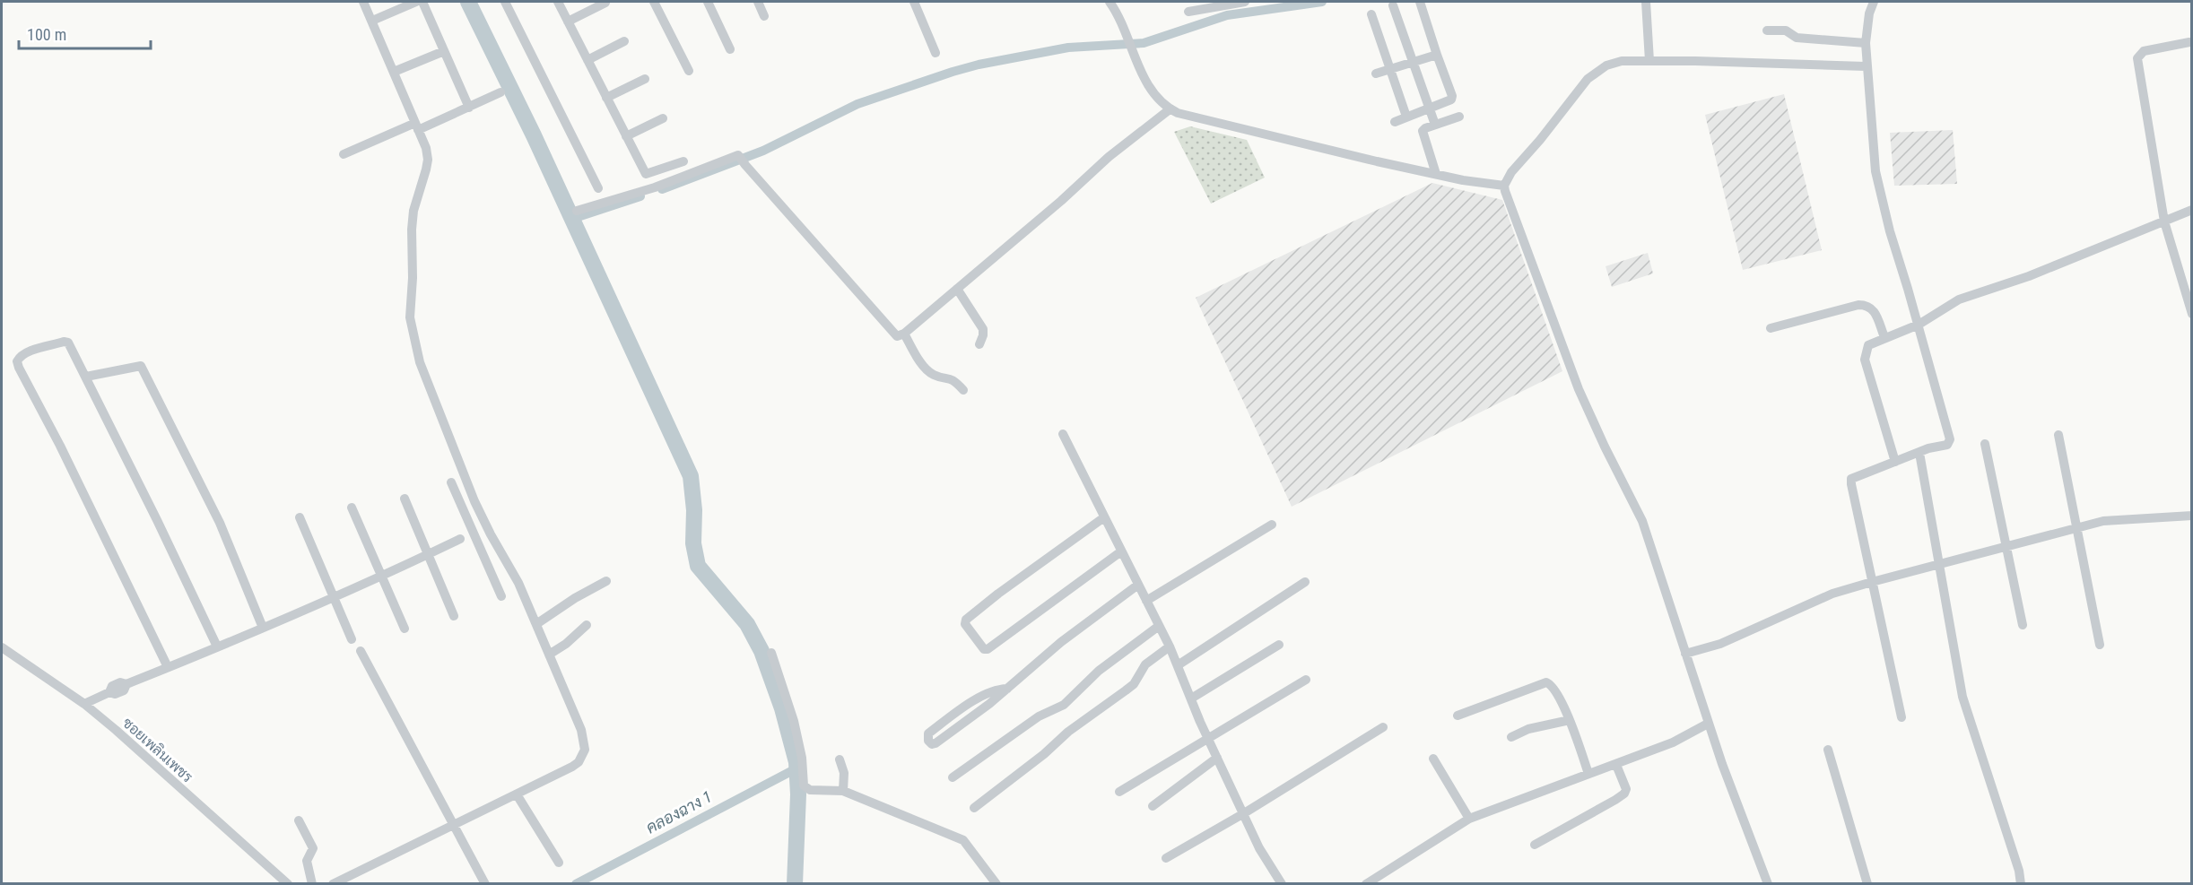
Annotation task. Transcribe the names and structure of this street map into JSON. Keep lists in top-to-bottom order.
{
  "streets": {
    "street": ["ซอยเพลินเพชร"]
  },
  "water": ["คลองฉาง 1"],
  "scale_bar": "100 m"
}
